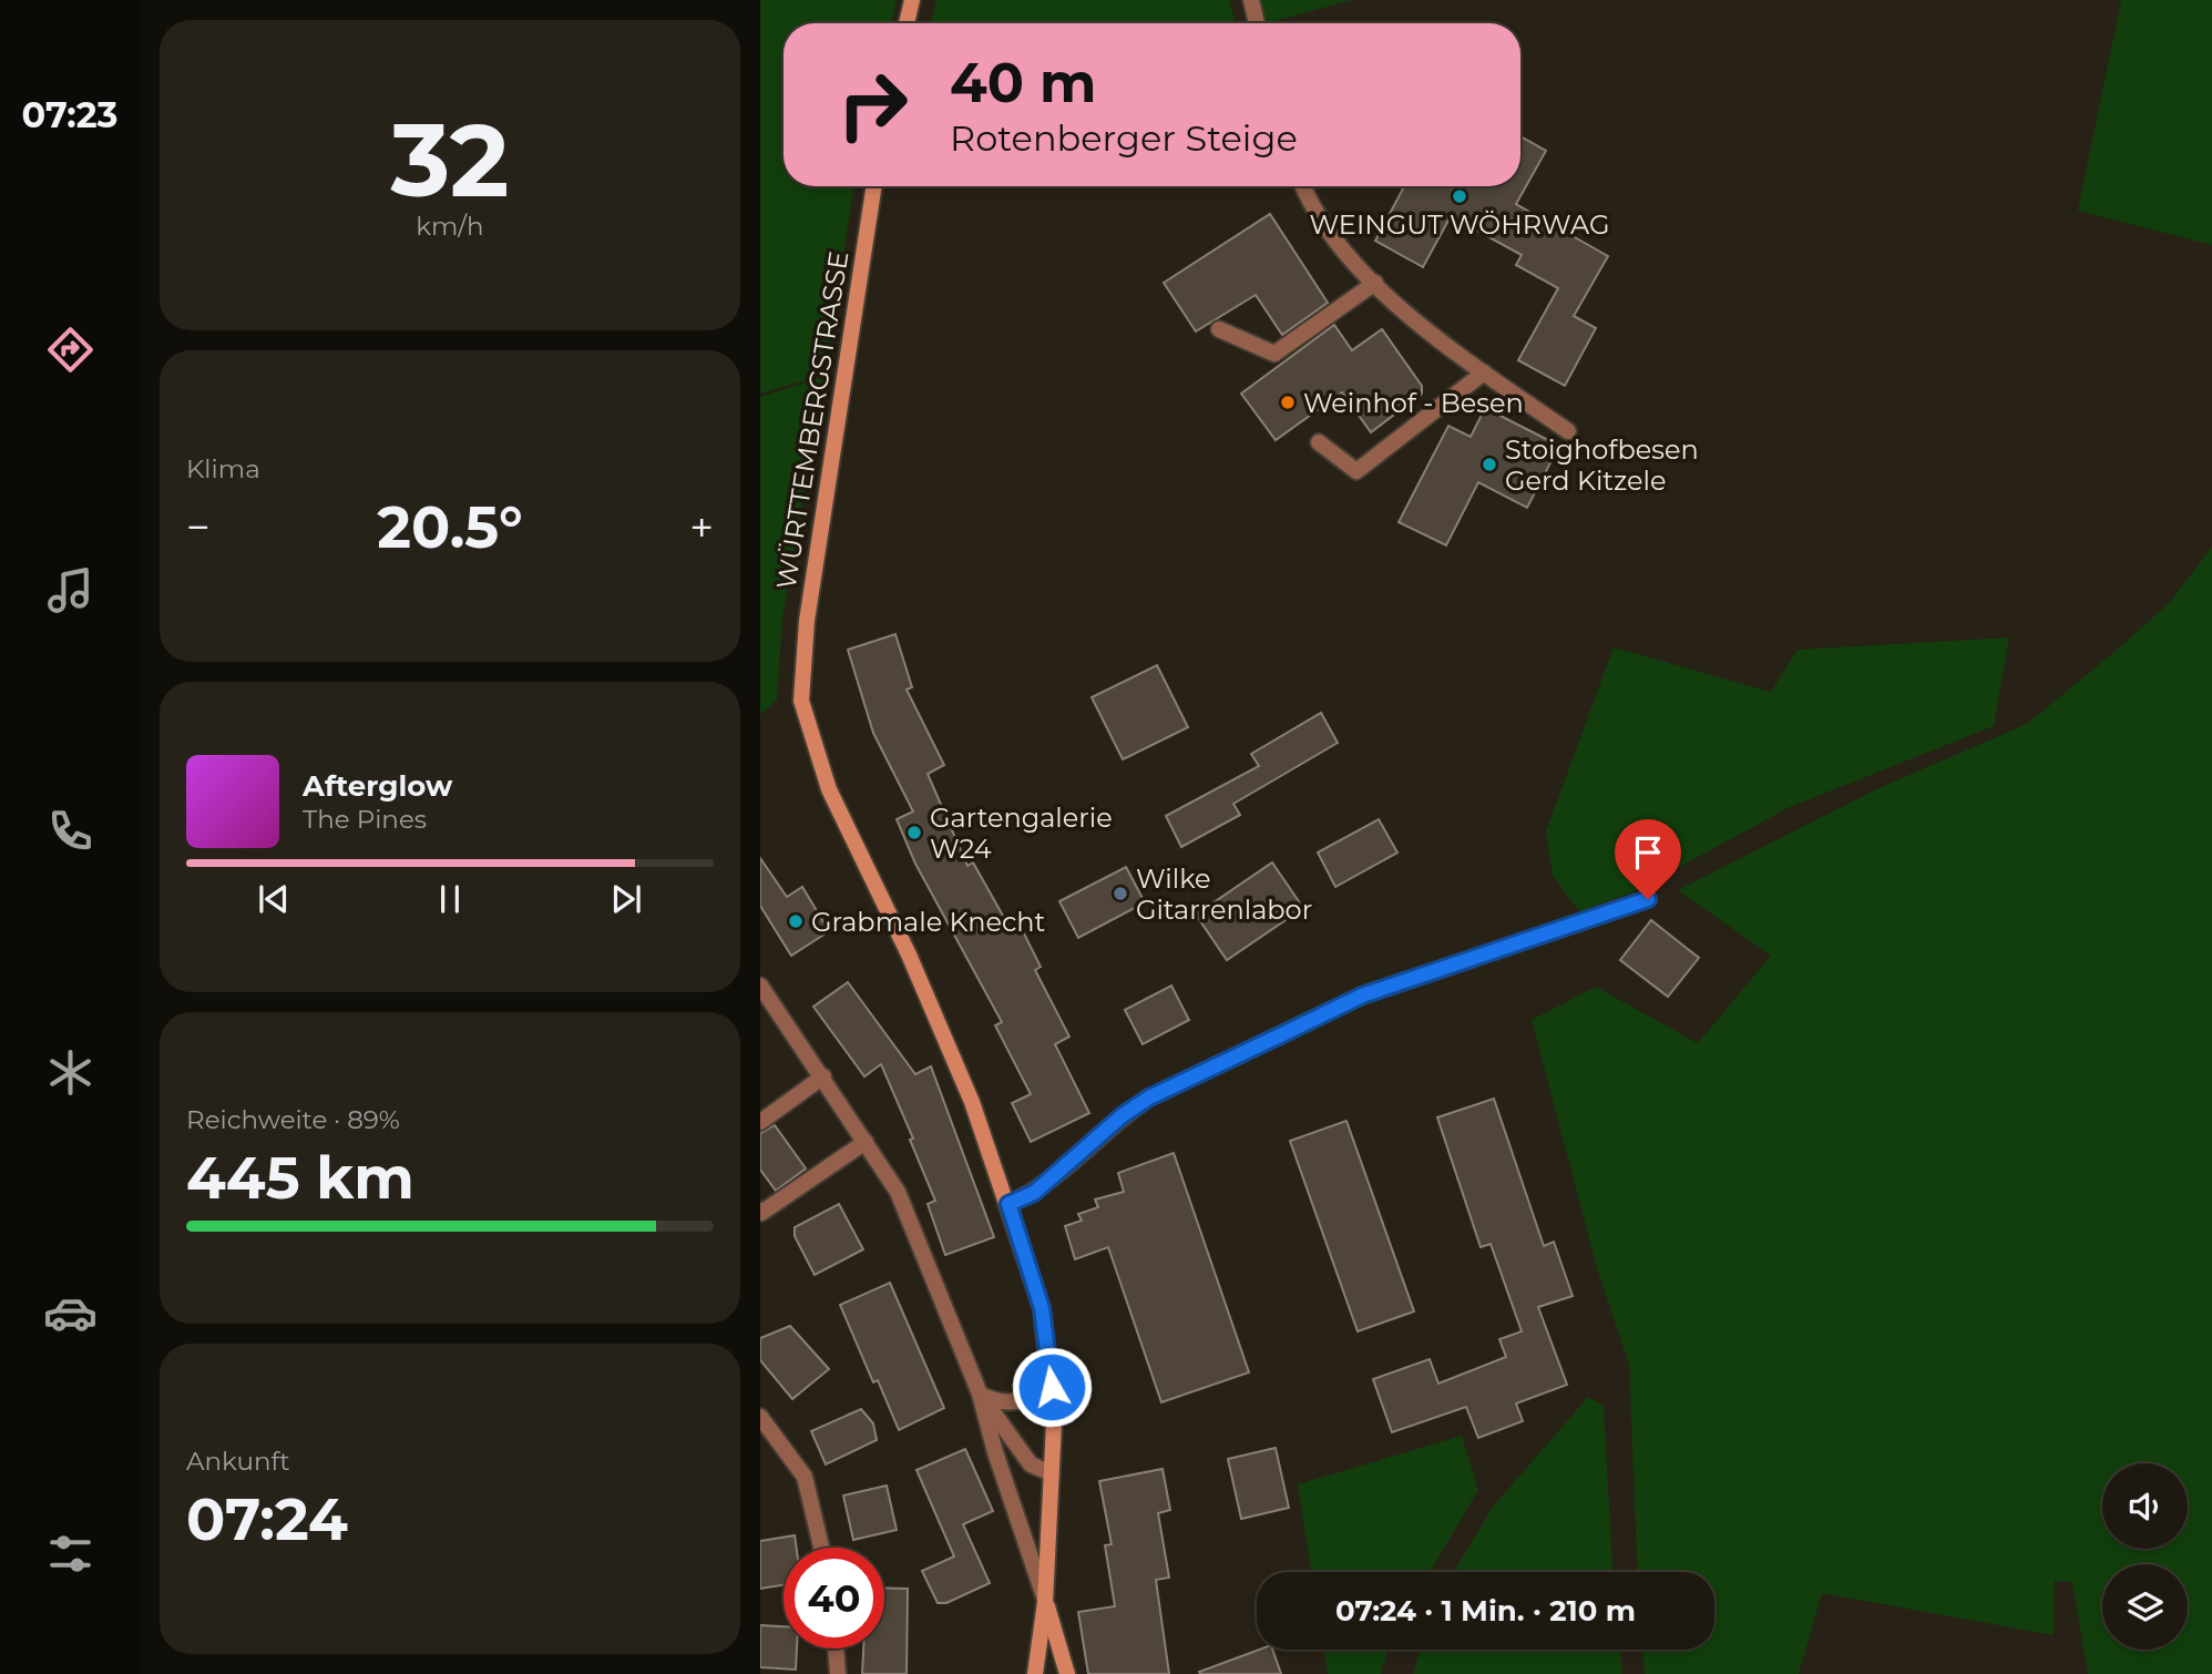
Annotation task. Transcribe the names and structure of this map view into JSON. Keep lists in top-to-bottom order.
{
  "streets": {
    "street": ["WÜRTTEMBERGSTRASSE"]
  },
  "places": [
    "WEINGUT WÖHRWAG",
    "Weinhof - Besen",
    "Stoighofbesen Gerd Kitzele",
    "Gartengalerie W24",
    "Wilke Gitarrenlabor",
    "Grabmale Knecht"
  ],
  "page": {
    "tabs": "07:23",
    "tile": [
      ["32", "km/h"],
      "Klima",
      ["Reichweite · 89%", "445 km"],
      ["Ankunft", "07:24"]
    ],
    "turn": ["40 m", "Rotenberger Steige"],
    "heat": ["−", "20.5°", "+"],
    "song": ["Afterglow", "The Pines"],
    "limit": "40",
    "trip": "07:24 · 1 Min. · 210 m"
  }
}
